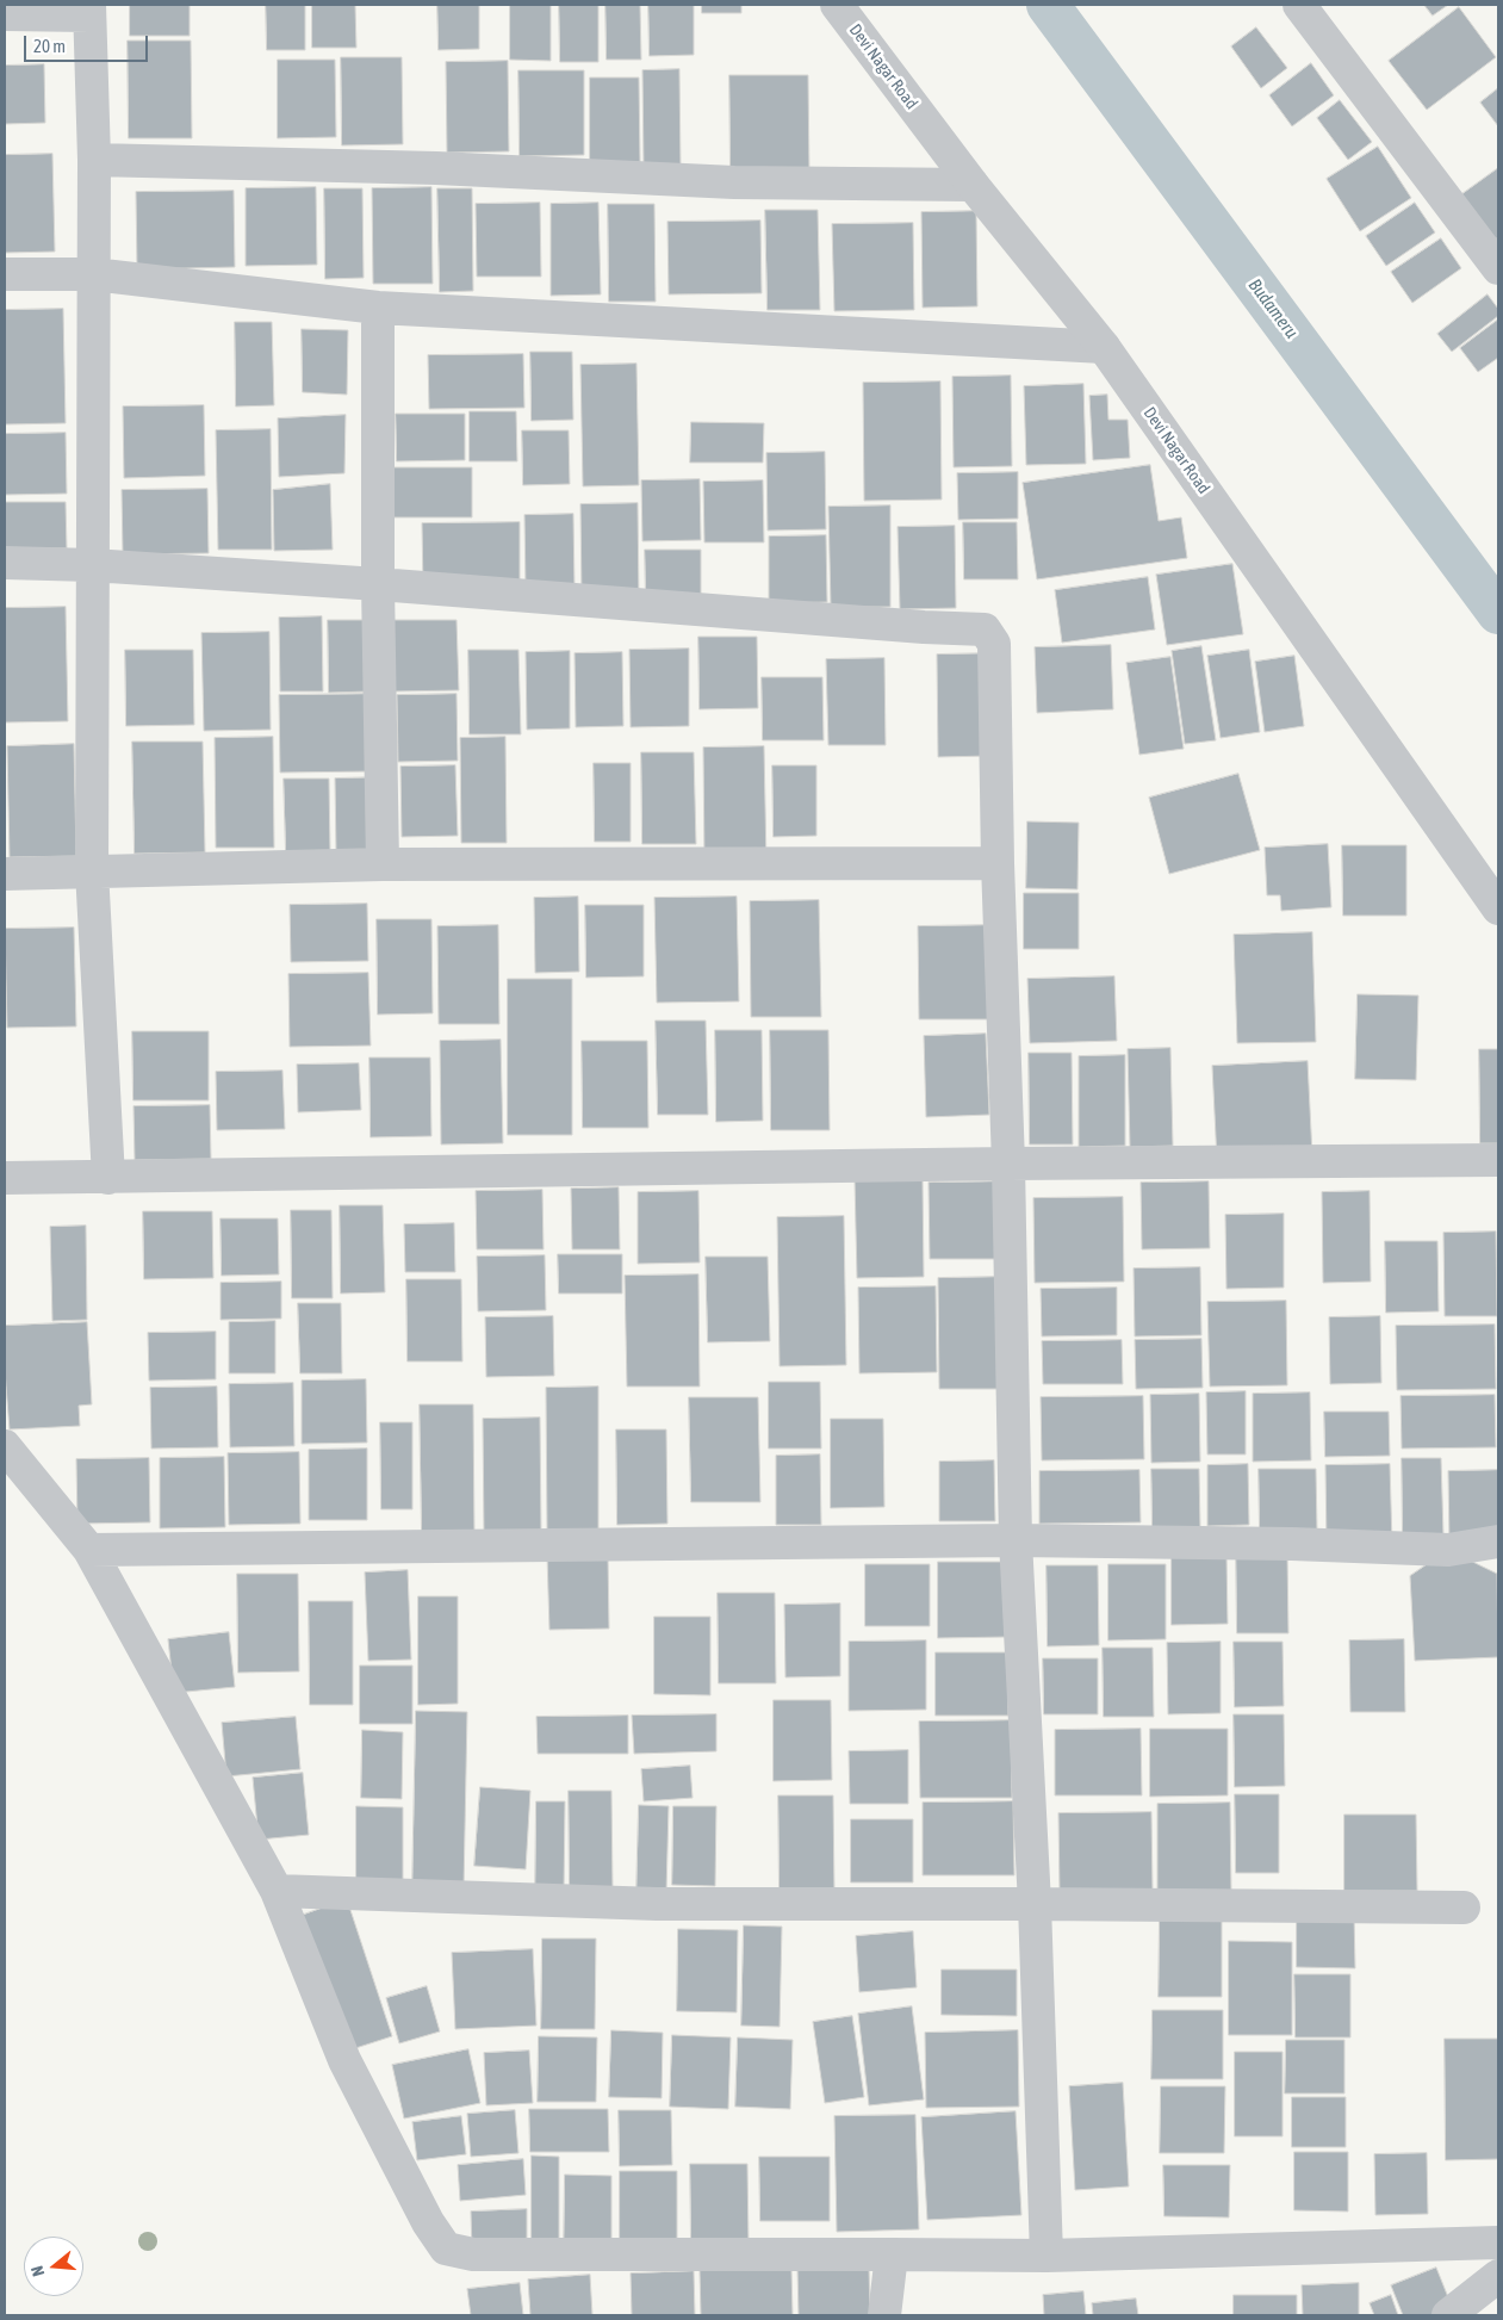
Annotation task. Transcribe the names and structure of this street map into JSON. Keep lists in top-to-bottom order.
{
  "streets": {
    "street": ["Devi Nagar Road"]
  },
  "water": ["Budameru"],
  "scale_bar": "20 m",
  "north": "left"
}
